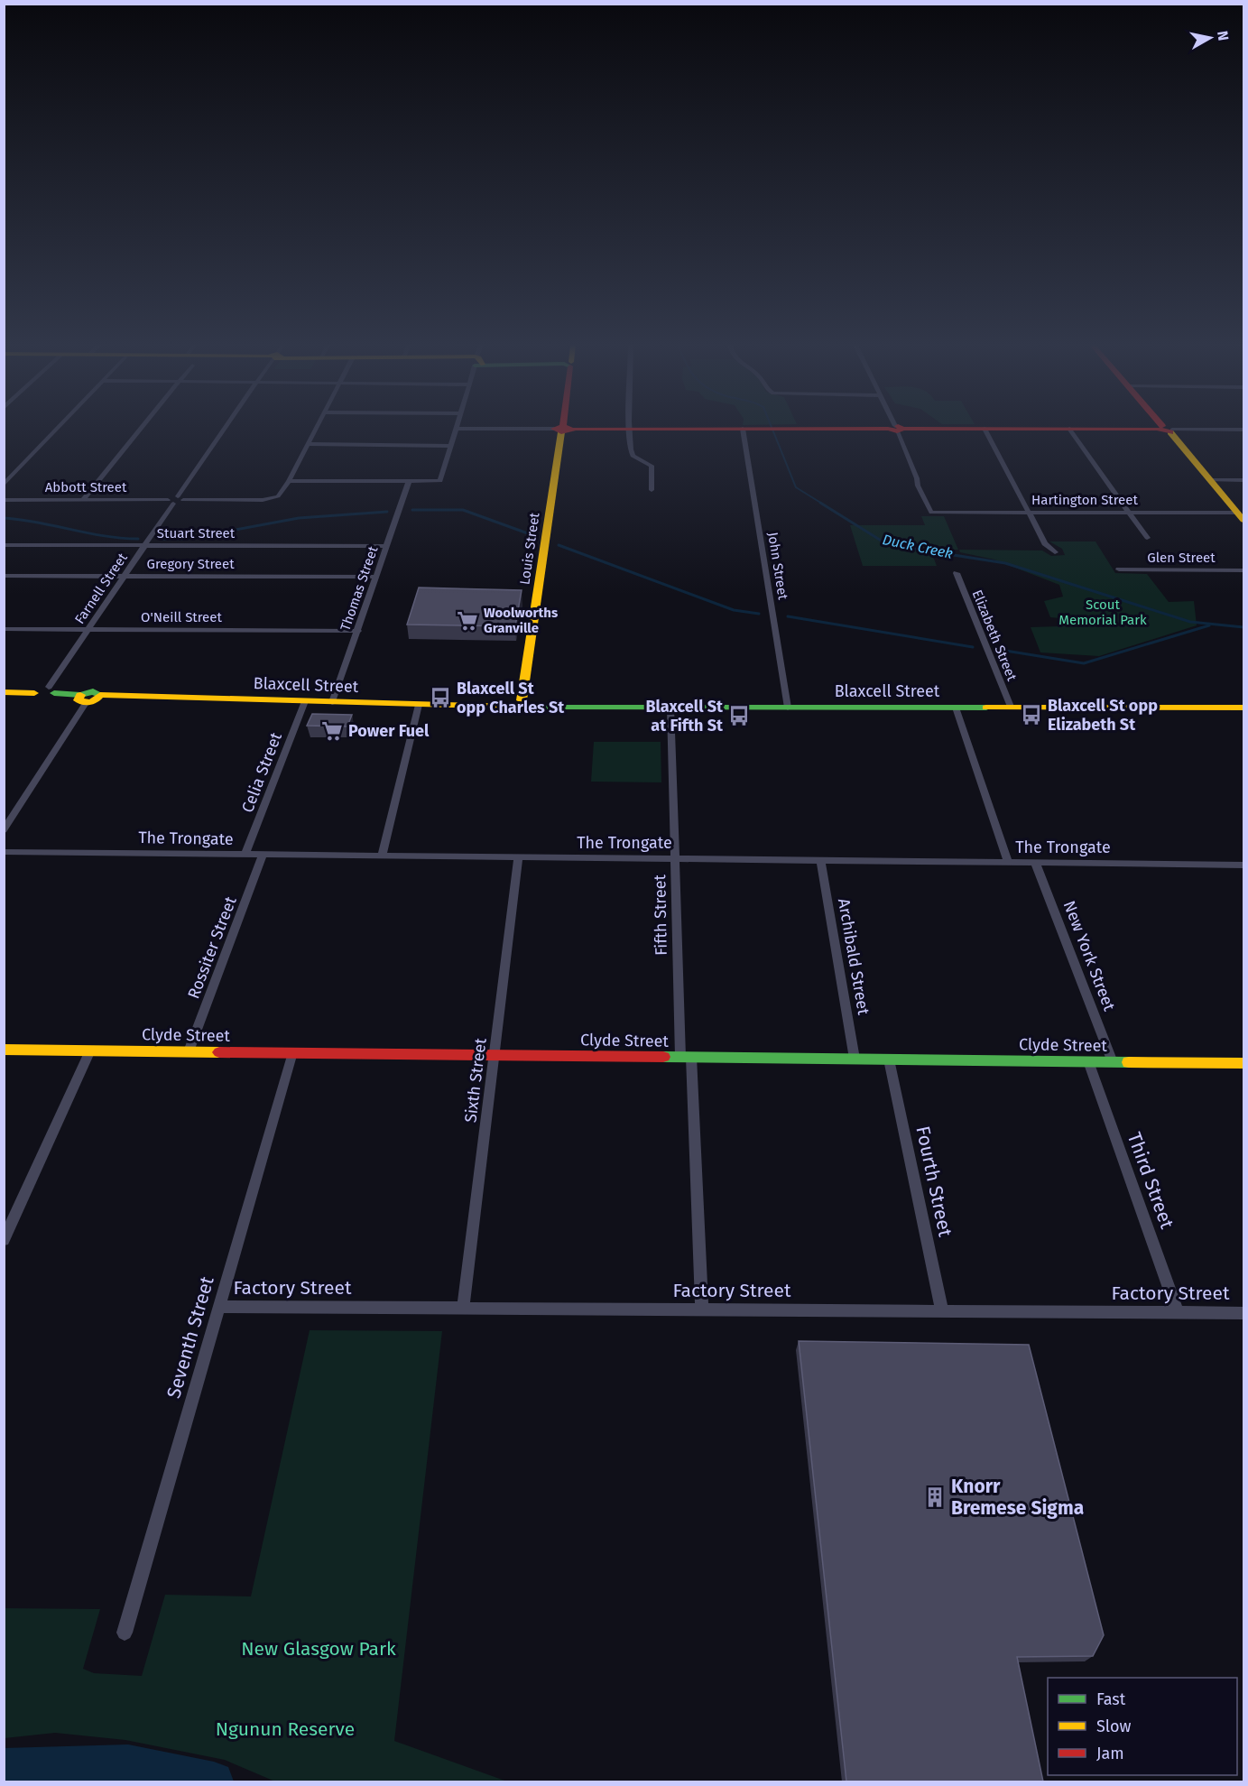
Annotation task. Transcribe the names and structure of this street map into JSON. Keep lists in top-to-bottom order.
{
  "streets": {
    "street": [
      "Abbott Street",
      "Hartington Street",
      "Stuart Street",
      "Louis Street",
      "Glen Street",
      "Gregory Street",
      "John Street",
      "Farnell Street",
      "Thomas Street",
      "O'Neill Street",
      "Elizabeth Street",
      "Blaxcell Street",
      "Celia Street",
      "The Trongate",
      "Fifth Street",
      "Rossiter Street",
      "New York Street",
      "Archibald Street",
      "Clyde Street",
      "Sixth Street",
      "Third Street",
      "Fourth Street",
      "Factory Street",
      "Seventh Street"
    ]
  },
  "crossings": [
    ["Abbott Street", "Farnell Street"],
    ["Stuart Street", "Farnell Street"],
    ["Stuart Street", "Thomas Street"],
    ["Louis Street", "Blaxcell Street"],
    ["Gregory Street", "Farnell Street"],
    ["Gregory Street", "Thomas Street"],
    ["John Street", "Blaxcell Street"],
    ["Farnell Street", "O'Neill Street"],
    ["Thomas Street", "O'Neill Street"],
    ["Thomas Street", "Blaxcell Street"],
    ["Elizabeth Street", "Blaxcell Street"],
    ["Blaxcell Street", "Celia Street"],
    ["Blaxcell Street", "Fifth Street"],
    ["Celia Street", "The Trongate"],
    ["The Trongate", "Fifth Street"],
    ["The Trongate", "Rossiter Street"],
    ["The Trongate", "New York Street"],
    ["The Trongate", "Archibald Street"],
    ["The Trongate", "Sixth Street"],
    ["Fifth Street", "Clyde Street"],
    ["Fifth Street", "Factory Street"],
    ["Rossiter Street", "Clyde Street"],
    ["New York Street", "Clyde Street"],
    ["Archibald Street", "Clyde Street"],
    ["Clyde Street", "Sixth Street"],
    ["Clyde Street", "Third Street"],
    ["Clyde Street", "Fourth Street"],
    ["Clyde Street", "Seventh Street"],
    ["Sixth Street", "Factory Street"],
    ["Third Street", "Factory Street"],
    ["Fourth Street", "Factory Street"],
    ["Factory Street", "Seventh Street"]
  ],
  "water": ["Duck Creek"],
  "parks": ["Scout Memorial Park", "New Glasgow Park", "Ngunun Reserve"],
  "places": {
    "supermarket": ["Woolworths Granville", "Power Fuel"],
    "bus stop": ["Blaxcell St opp Charles St", "Blaxcell St opp Elizabeth St", "Blaxcell St at Fifth St"],
    "building": ["Knorr Bremese Sigma"]
  },
  "legend": ["Fast", "Slow", "Jam"],
  "north": "right"
}
